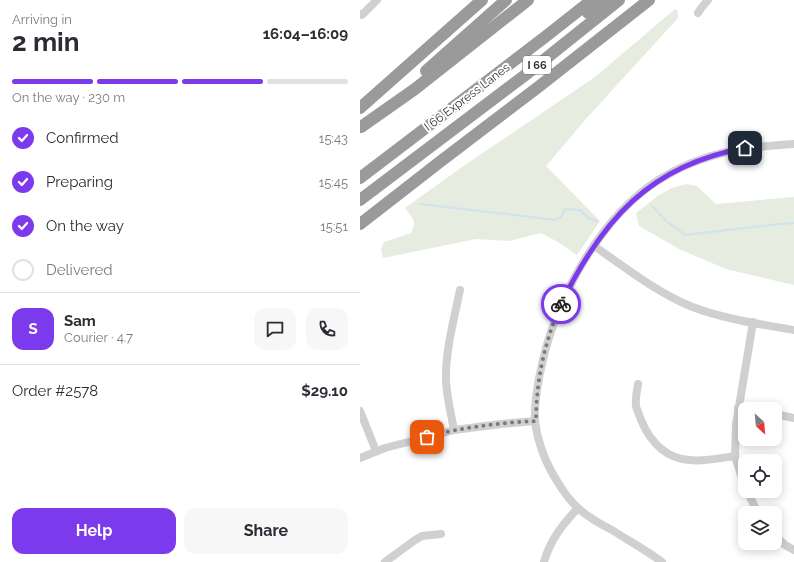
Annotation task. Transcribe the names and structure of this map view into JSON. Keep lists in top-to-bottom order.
{
  "streets": {
    "highway": ["I 66", "I 66 Express Lanes"]
  },
  "north": "bottom right",
  "page": {
    "heading": ["2 min", "Arriving in", "16:04–16:09"],
    "panel": [
      "Sam",
      "Courier · 4.7",
      "Order #2578",
      "$29.10"
    ],
    "bar": "On the way · 230 m",
    "list": [
      ["Confirmed", "15:43"],
      ["Preparing", "15:45"],
      ["On the way", "15:51"],
      "Delivered"
    ],
    "round": "S",
    "buttons": ["Help", "Share"]
  }
}
